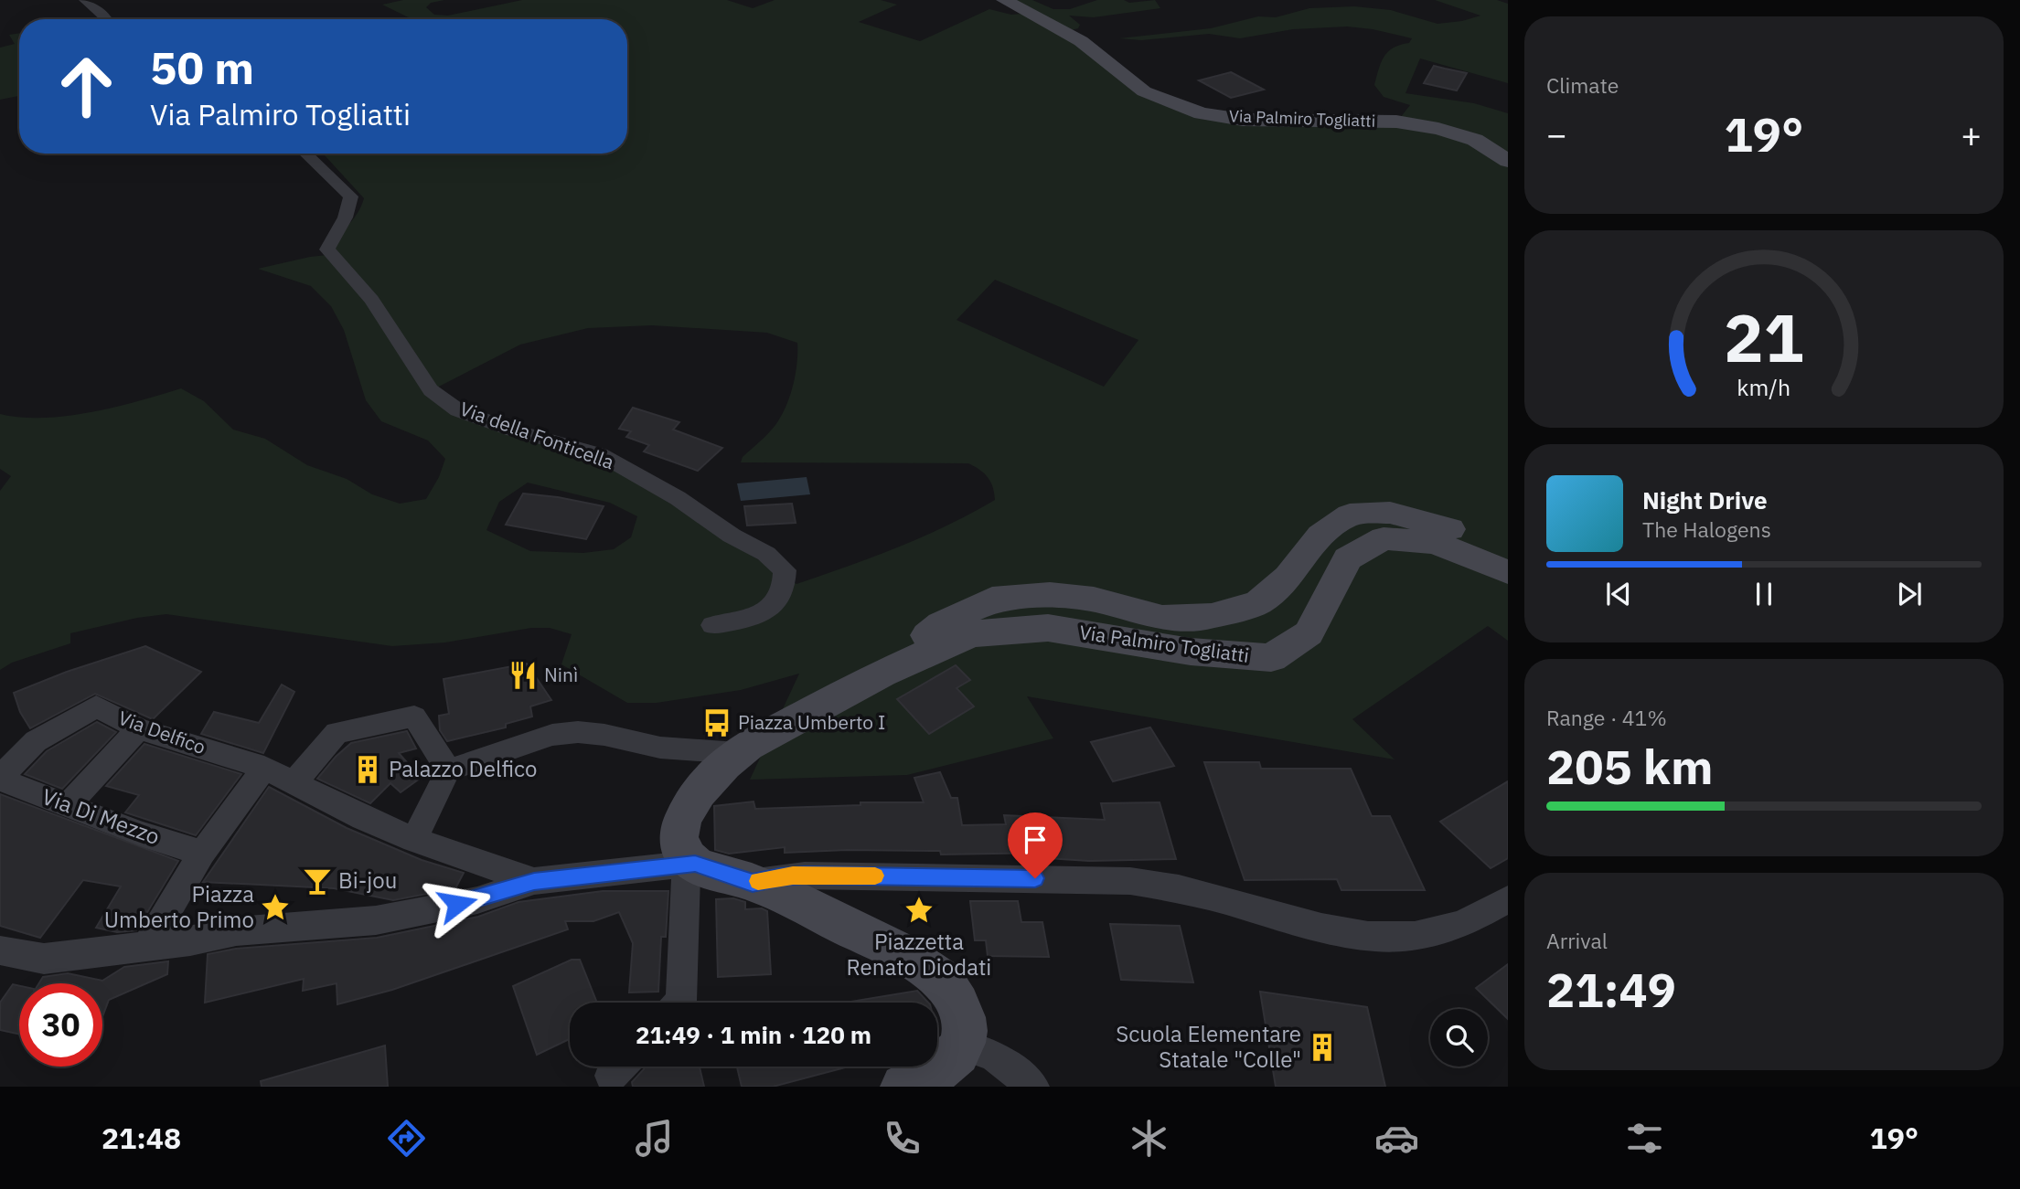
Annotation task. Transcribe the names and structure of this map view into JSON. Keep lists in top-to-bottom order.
{
  "streets": {
    "street": [
      "Via Palmiro Togliatti",
      "Via della Fonticella",
      "Via Delfico",
      "Via Di Mezzo"
    ]
  },
  "crossings": [
    ["Via Delfico", "Via Di Mezzo"]
  ],
  "places": {
    "restaurant": ["Ninì"],
    "bus stop": ["Piazza Umberto I"],
    "building": ["Palazzo Delfico", "Scuola Elementare Statale \"Colle\""],
    "bar": ["Bi-jou"],
    "place": ["Piazza Umberto Primo", "Piazzetta Renato Diodati"]
  },
  "page": {
    "tile": [
      "Climate",
      ["Range · 41%", "205 km"],
      ["Arrival", "21:49"]
    ],
    "turn": ["50 m", "Via Palmiro Togliatti"],
    "heat": ["−", "19°", "+"],
    "song": ["Night Drive", "The Halogens"],
    "limit": "30",
    "trip": "21:49 · 1 min · 120 m",
    "tabs": ["21:48", "19°"],
    "gauge": ["21", "km/h"]
  }
}
